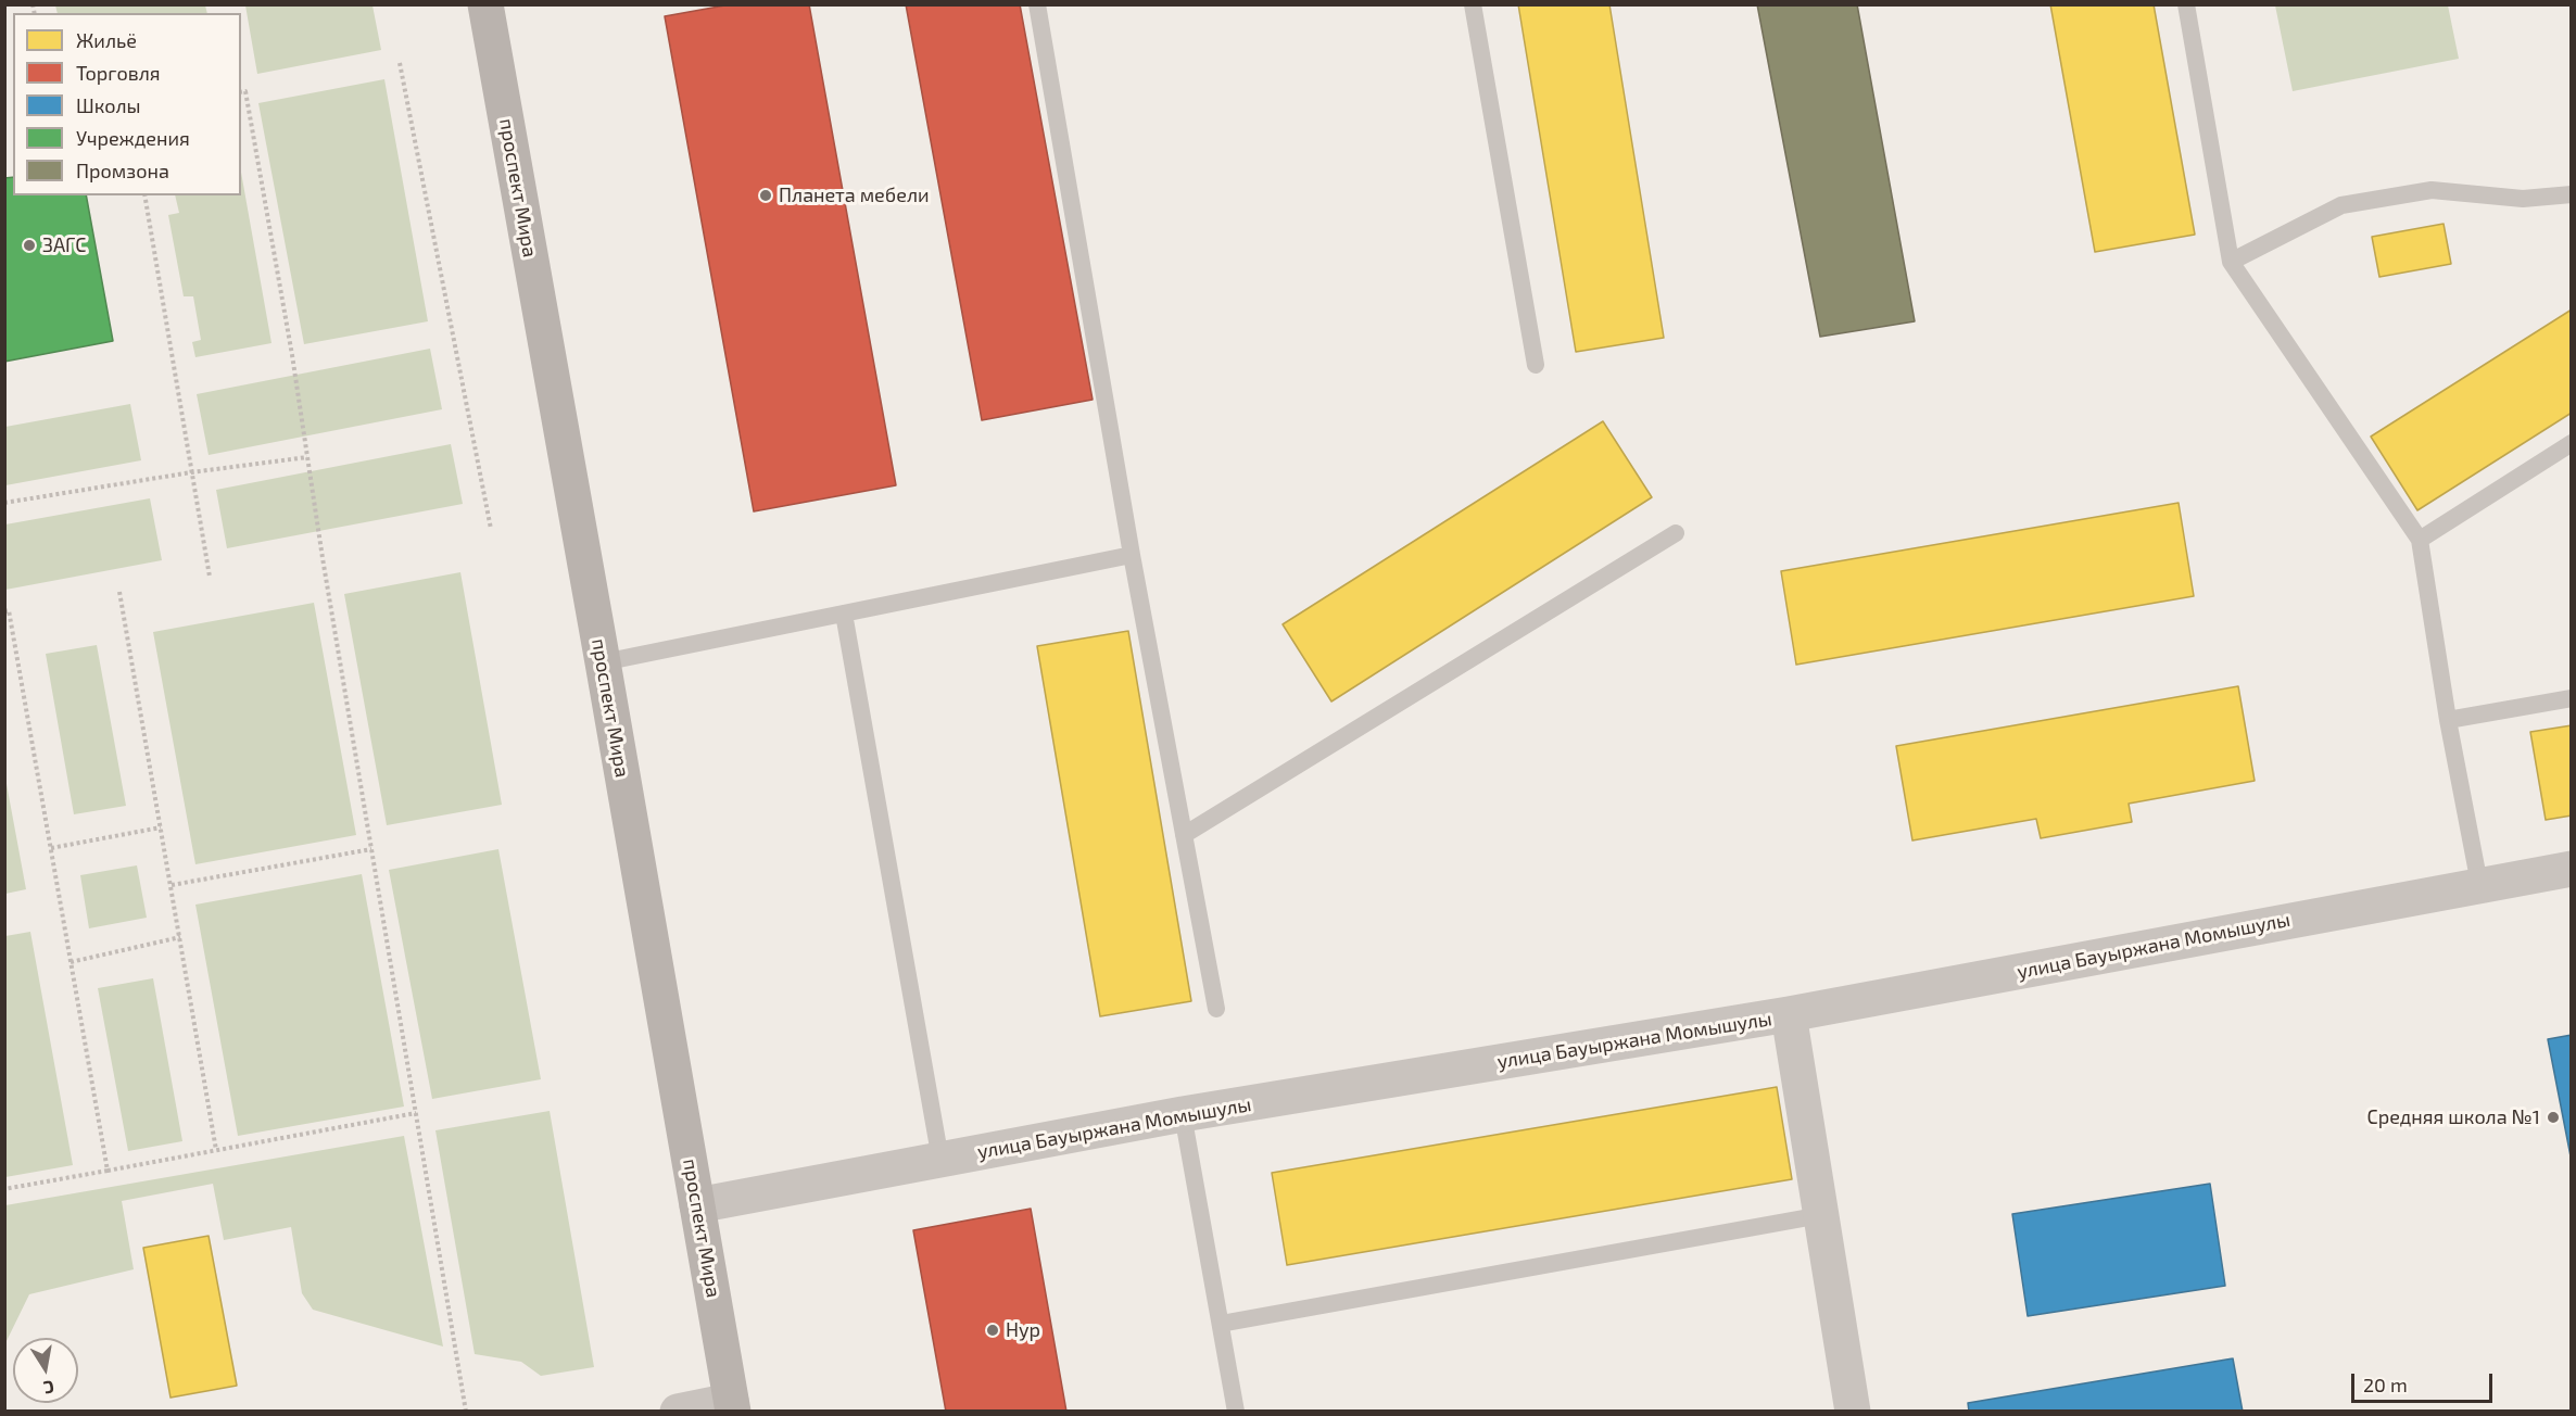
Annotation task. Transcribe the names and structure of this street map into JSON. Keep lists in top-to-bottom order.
{
  "streets": {
    "main road": ["проспект Мира"],
    "street": ["улица Бауыржана Момышулы"]
  },
  "crossings": [
    ["проспект Мира", "улица Бауыржана Момышулы"]
  ],
  "places": [
    "Планета мебели",
    "ЗАГС",
    "Средняя школа №1",
    "Нур"
  ],
  "legend": [
    "Жильё",
    "Торговля",
    "Школы",
    "Учреждения",
    "Промзона"
  ],
  "scale_bar": "20 m",
  "north": "bottom"
}
